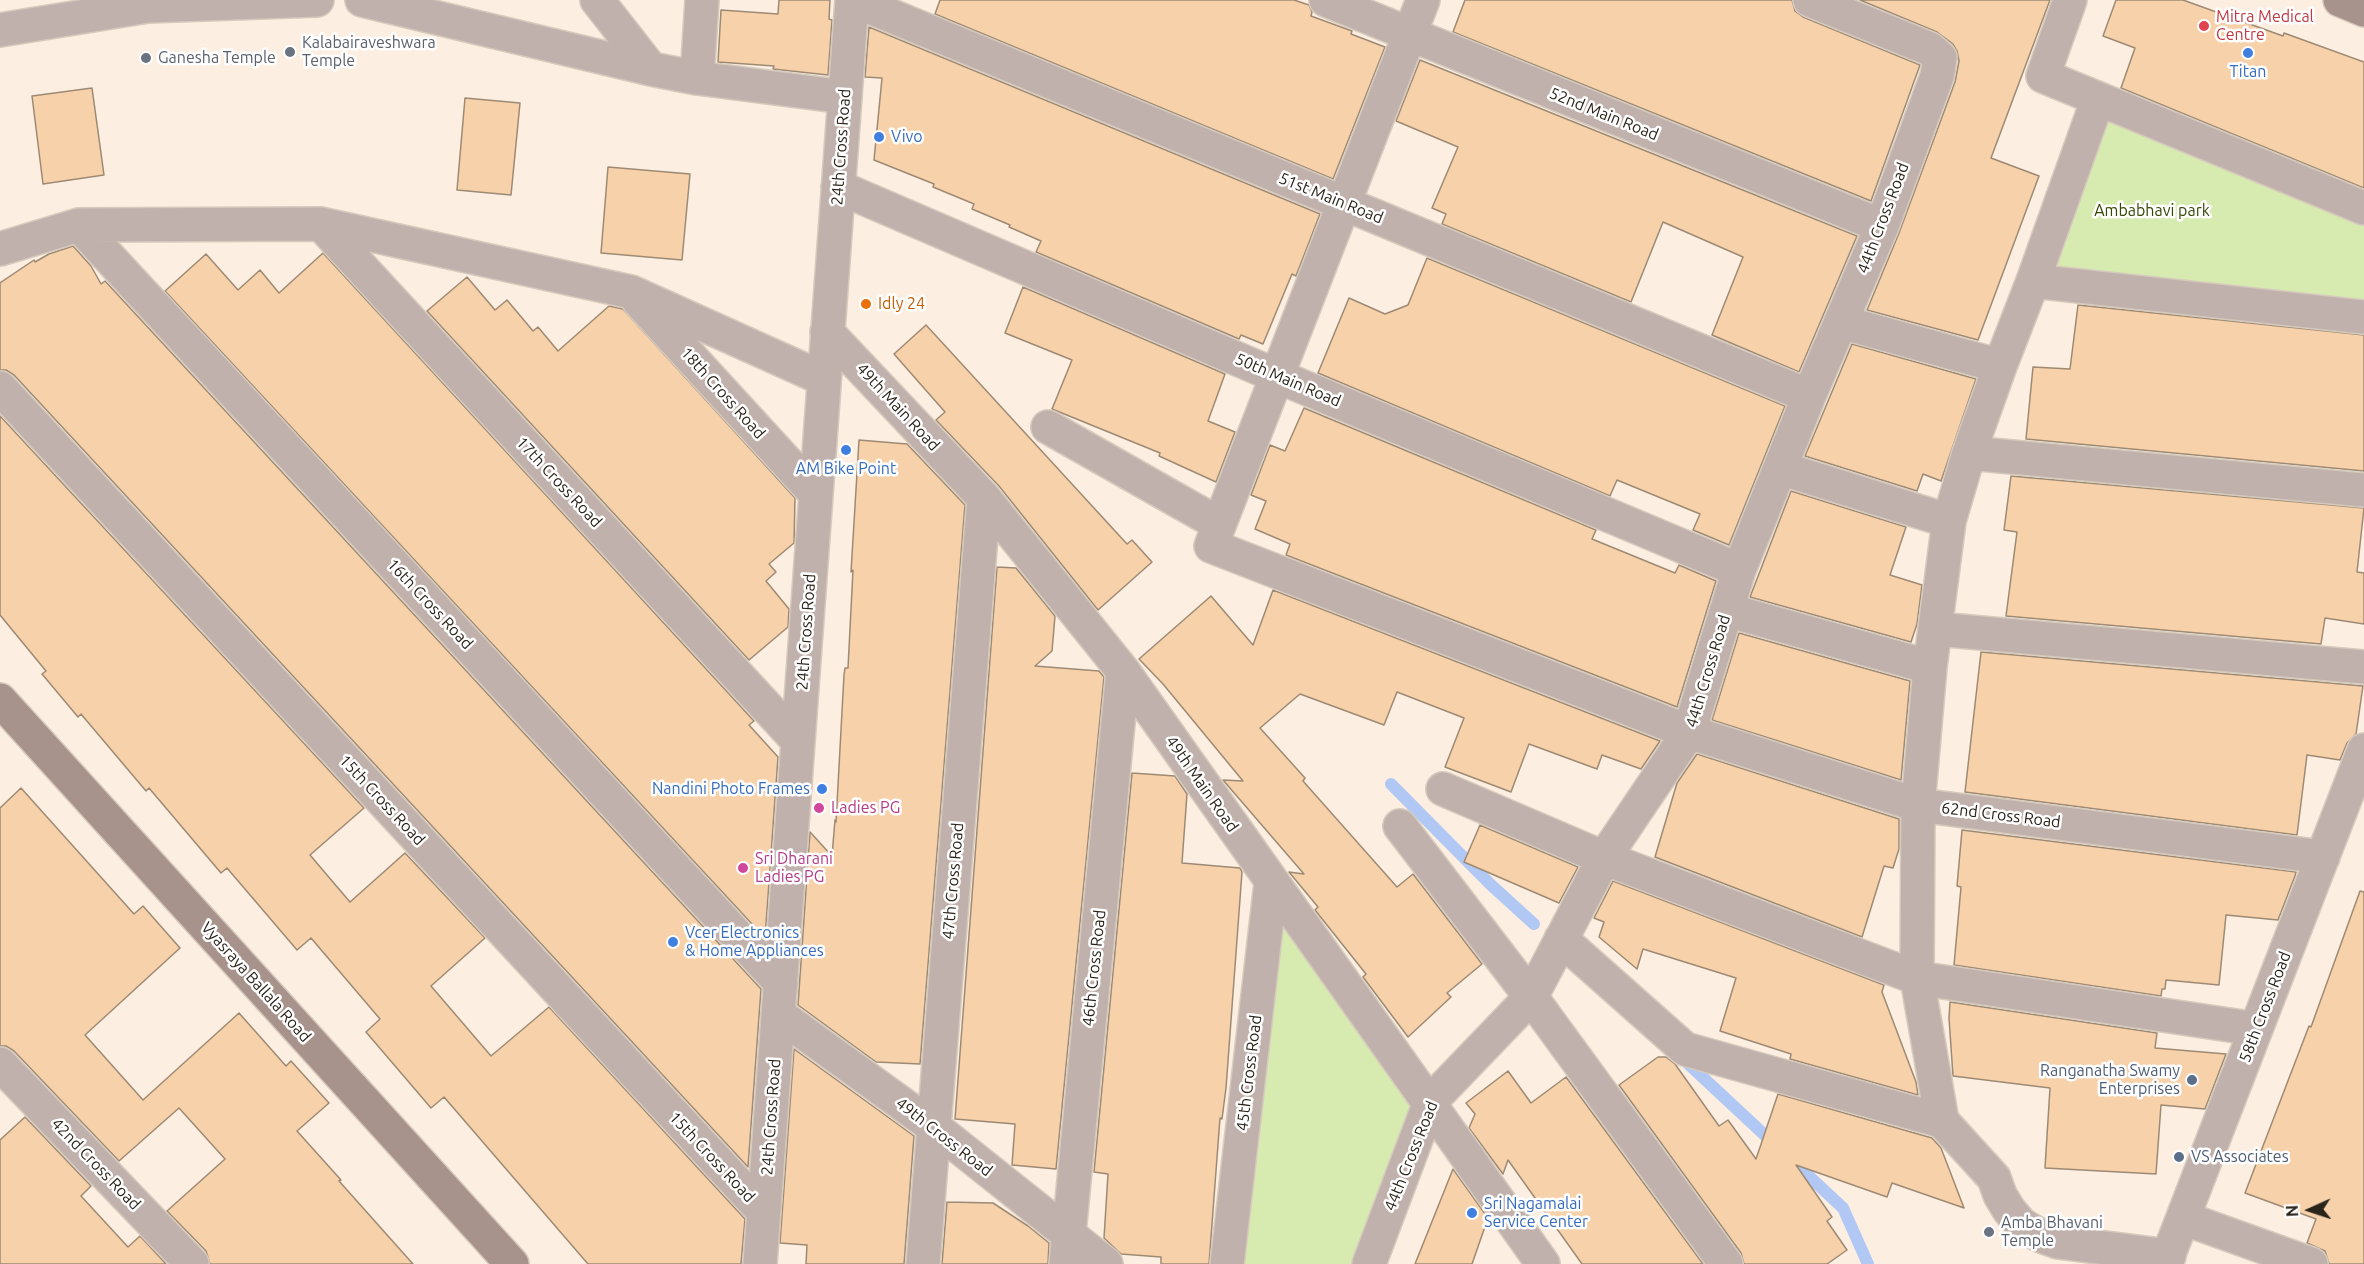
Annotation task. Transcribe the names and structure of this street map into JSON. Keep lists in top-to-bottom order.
{
  "streets": {
    "street": [
      "52nd Main Road",
      "24th Cross Road",
      "51st Main Road",
      "44th Cross Road",
      "50th Main Road",
      "18th Cross Road",
      "49th Main Road",
      "17th Cross Road",
      "16th Cross Road",
      "15th Cross Road",
      "62nd Cross Road",
      "47th Cross Road",
      "46th Cross Road",
      "Vyasraya Ballala Road",
      "58th Cross Road",
      "45th Cross Road",
      "49th Cross Road",
      "42nd Cross Road"
    ]
  },
  "crossings": [
    ["52nd Main Road", "44th Cross Road"],
    ["24th Cross Road", "51st Main Road"],
    ["24th Cross Road", "50th Main Road"],
    ["24th Cross Road", "18th Cross Road"],
    ["24th Cross Road", "49th Main Road"],
    ["24th Cross Road", "17th Cross Road"],
    ["24th Cross Road", "16th Cross Road"],
    ["24th Cross Road", "15th Cross Road"],
    ["24th Cross Road", "49th Cross Road"],
    ["51st Main Road", "44th Cross Road"],
    ["44th Cross Road", "50th Main Road"],
    ["44th Cross Road", "49th Main Road"],
    ["44th Cross Road", "62nd Cross Road"],
    ["49th Main Road", "47th Cross Road"],
    ["49th Main Road", "46th Cross Road"],
    ["49th Main Road", "45th Cross Road"],
    ["16th Cross Road", "49th Cross Road"],
    ["62nd Cross Road", "58th Cross Road"],
    ["47th Cross Road", "49th Cross Road"],
    ["46th Cross Road", "49th Cross Road"]
  ],
  "parks": ["Ambabhavi park"],
  "places": [
    "Mitra Medical Centre",
    "Kalabairaveshwara Temple",
    "Titan",
    "Ganesha Temple",
    "Vivo",
    "Idly 24",
    "AM Bike Point",
    "Nandini Photo Frames",
    "Ladies PG",
    "Sri Dharani Ladies PG",
    "Vcer Electronics & Home Appliances",
    "Ranganatha Swamy Enterprises",
    "VS Associates",
    "Sri Nagamalai Service Center",
    "Amba Bhavani Temple"
  ],
  "north": "left"
}
